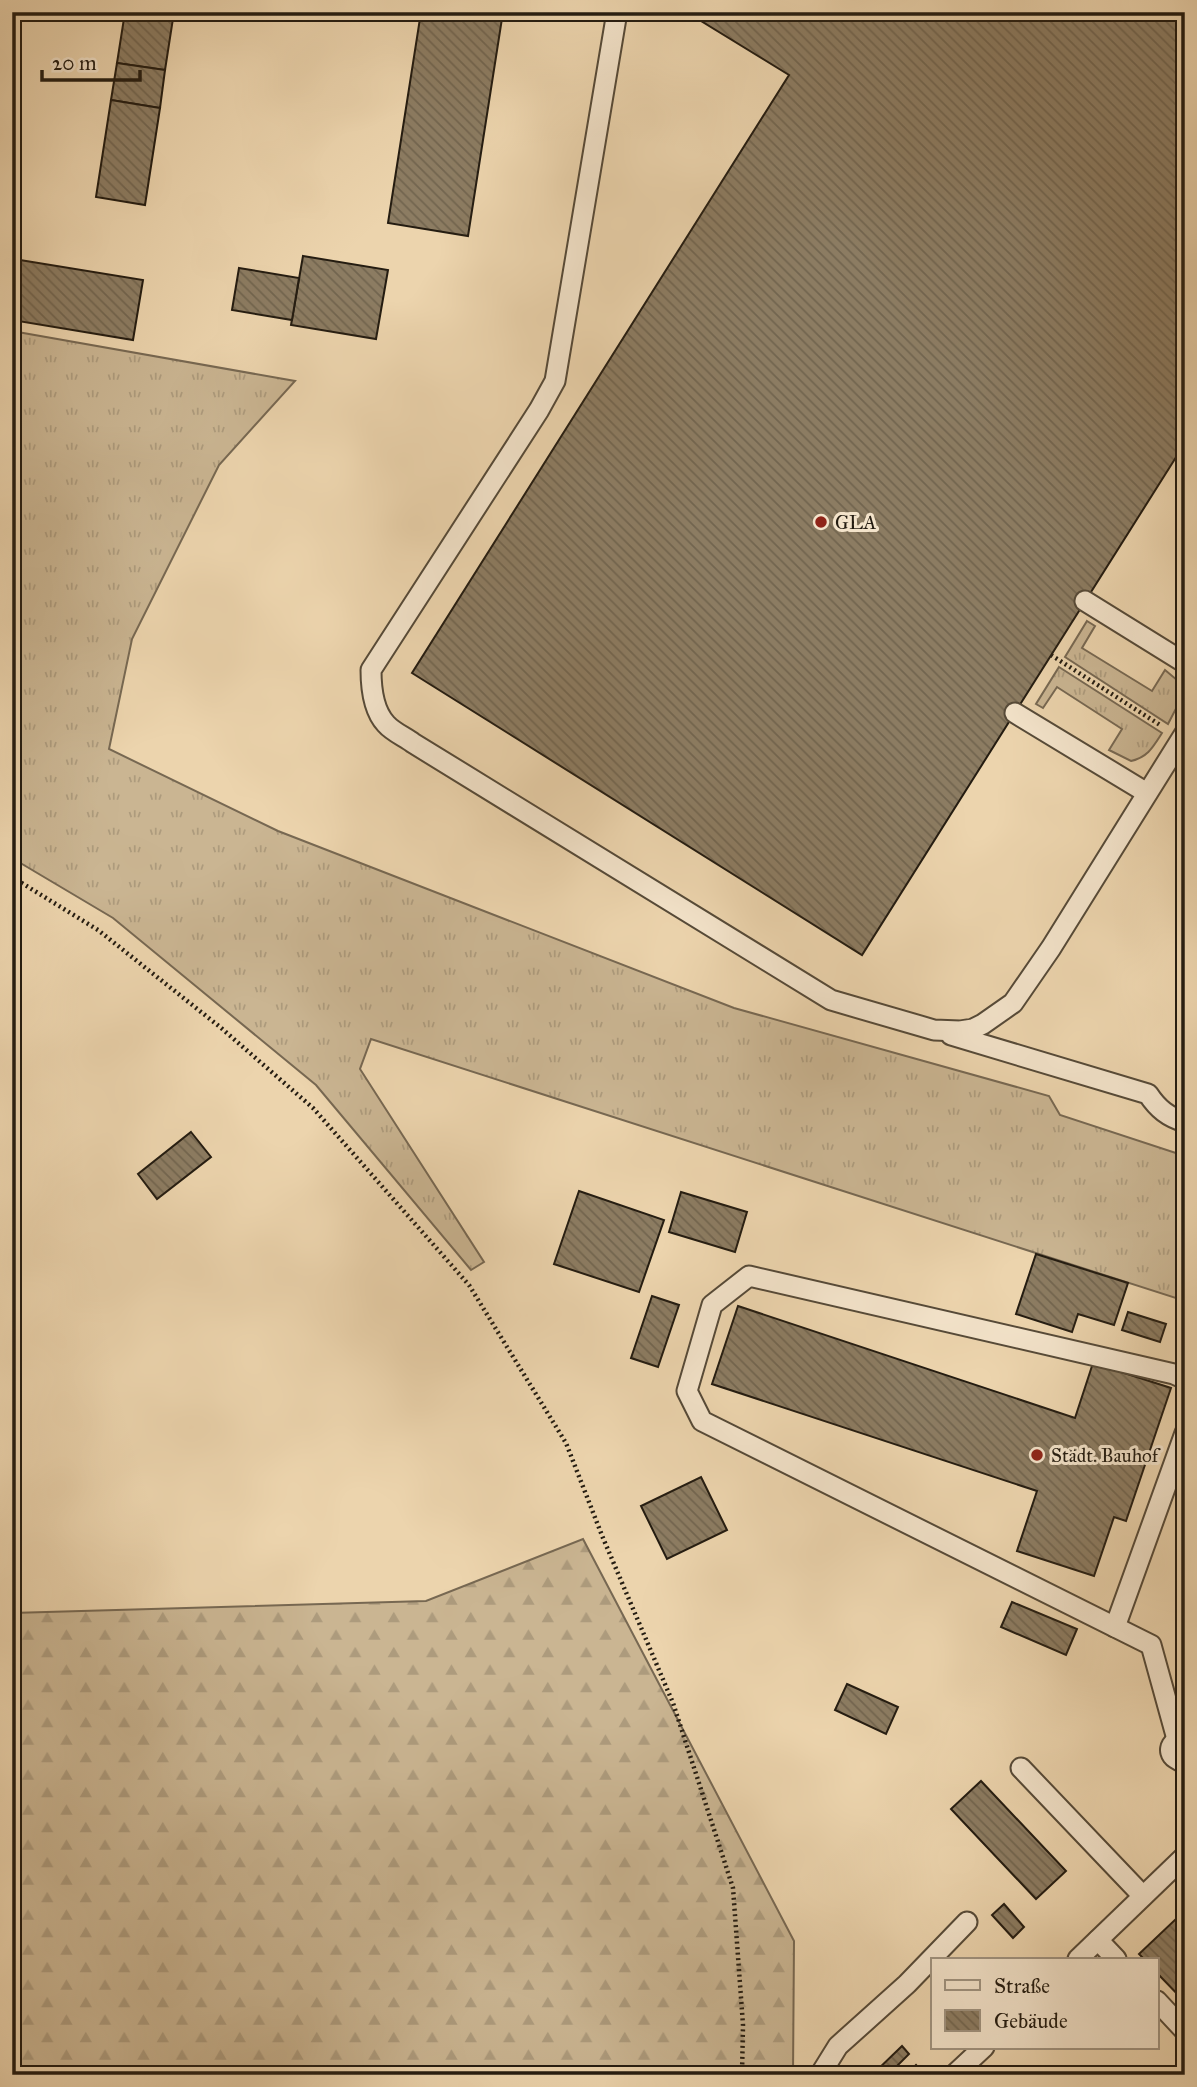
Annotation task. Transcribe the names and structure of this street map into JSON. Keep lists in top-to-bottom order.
{
  "places": ["GLA", "Städt. Bauhof"],
  "legend": ["Straße", "Gebäude"],
  "scale_bar": "20 m"
}
